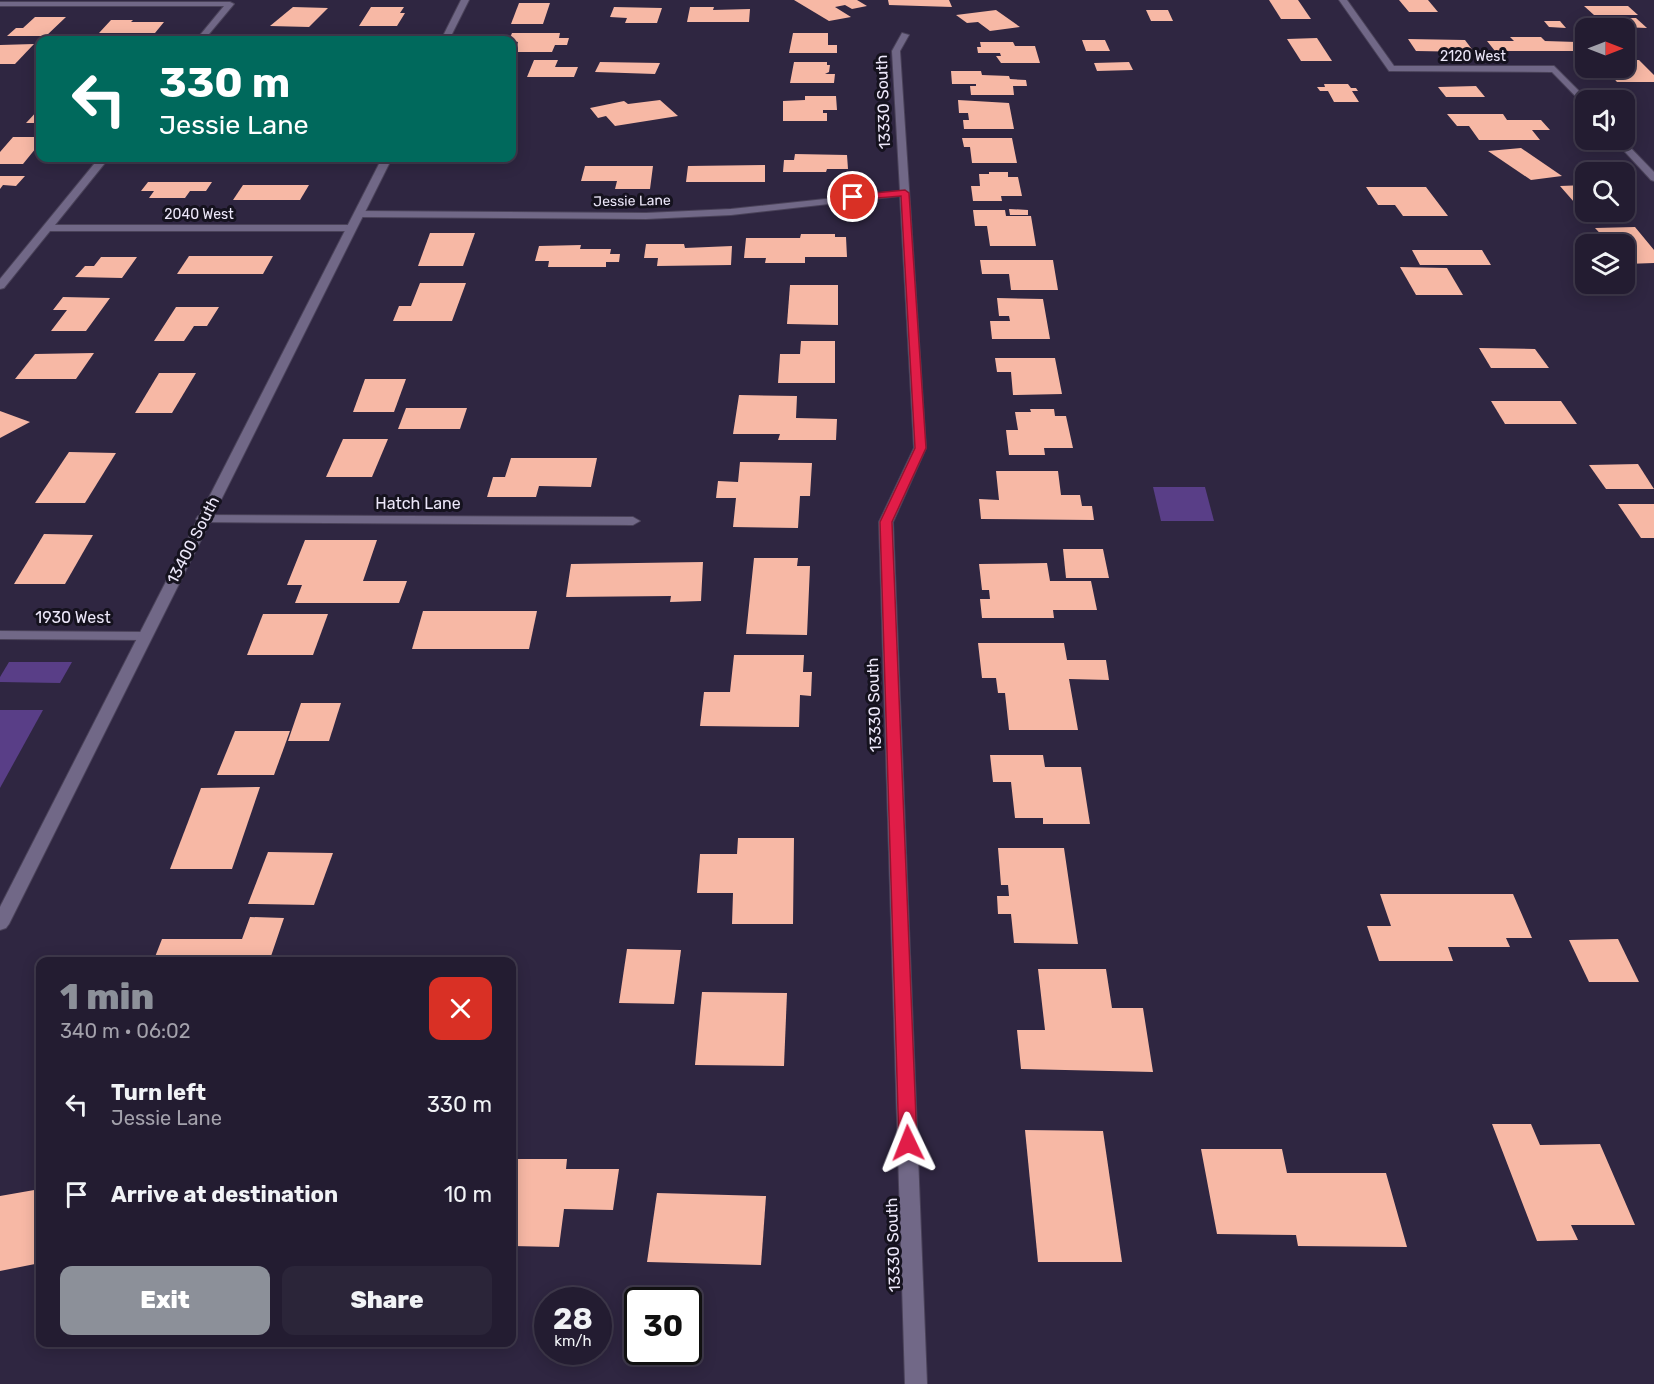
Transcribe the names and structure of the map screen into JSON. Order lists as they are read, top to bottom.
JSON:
{
  "streets": {
    "street": [
      "2120 West",
      "13330 South",
      "Jessie Lane",
      "2040 West",
      "Hatch Lane",
      "13400 South",
      "1930 West"
    ]
  },
  "crossings": [
    ["13330 South", "Jessie Lane"],
    ["Jessie Lane", "13400 South"],
    ["2040 West", "13400 South"],
    ["Hatch Lane", "13400 South"],
    ["13400 South", "1930 West"]
  ],
  "north": "right",
  "page": {
    "turn": ["330 m", "Jessie Lane"],
    "heading": ["1 min", "340 m · 06:02"],
    "list": [
      {
        "name": "Turn left",
        "note": "Jessie Lane",
        "value": "330 m"
      },
      {
        "name": "Arrive at destination",
        "value": "10 m"
      }
    ],
    "buttons": ["Exit", "Share"],
    "speed": "28 km/h",
    "limit": "30"
  }
}
